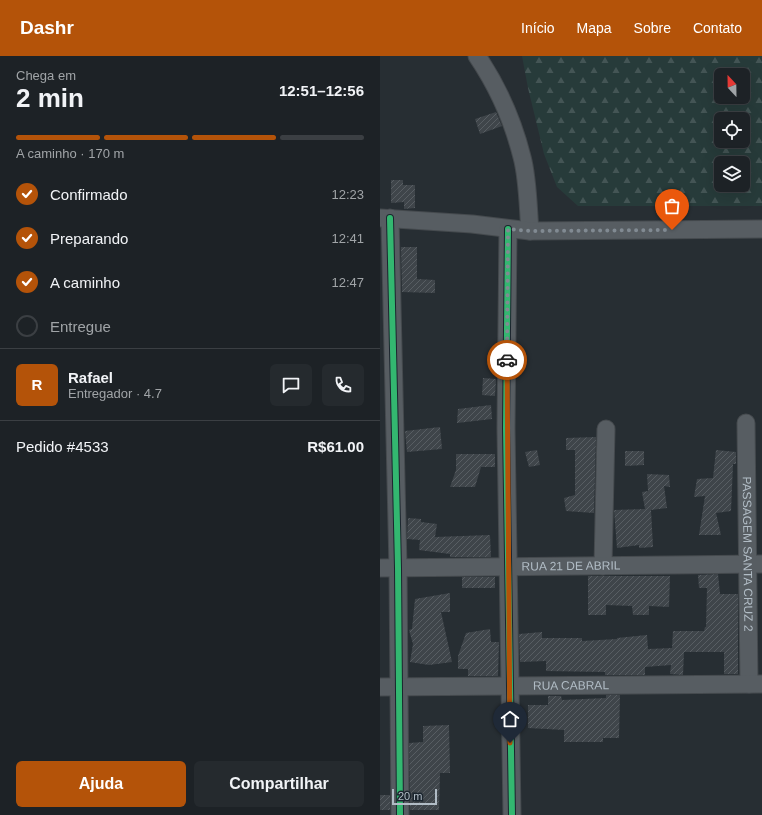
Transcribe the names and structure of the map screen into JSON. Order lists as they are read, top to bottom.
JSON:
{
  "streets": {
    "street": ["PASSAGEM SANTA CRUZ 2", "RUA 21 DE ABRIL", "RUA CABRAL"]
  },
  "crossings": [
    ["PASSAGEM SANTA CRUZ 2", "RUA 21 DE ABRIL"],
    ["PASSAGEM SANTA CRUZ 2", "RUA CABRAL"]
  ],
  "scale_bar": "20 m",
  "north": "top",
  "page": {
    "header": "Dashr",
    "nav": [
      "Início",
      "Mapa",
      "Sobre",
      "Contato"
    ],
    "heading": ["2 min", "Chega em", "12:51–12:56"],
    "panel": [
      "Rafael",
      "Entregador · 4.7",
      "Pedido #4533",
      "R$61.00"
    ],
    "bar": "A caminho · 170 m",
    "list": [
      ["Confirmado", "12:23"],
      ["Preparando", "12:41"],
      ["A caminho", "12:47"],
      "Entregue"
    ],
    "round": "R",
    "buttons": ["Ajuda", "Compartilhar"],
    "scale": "20 m"
  }
}
